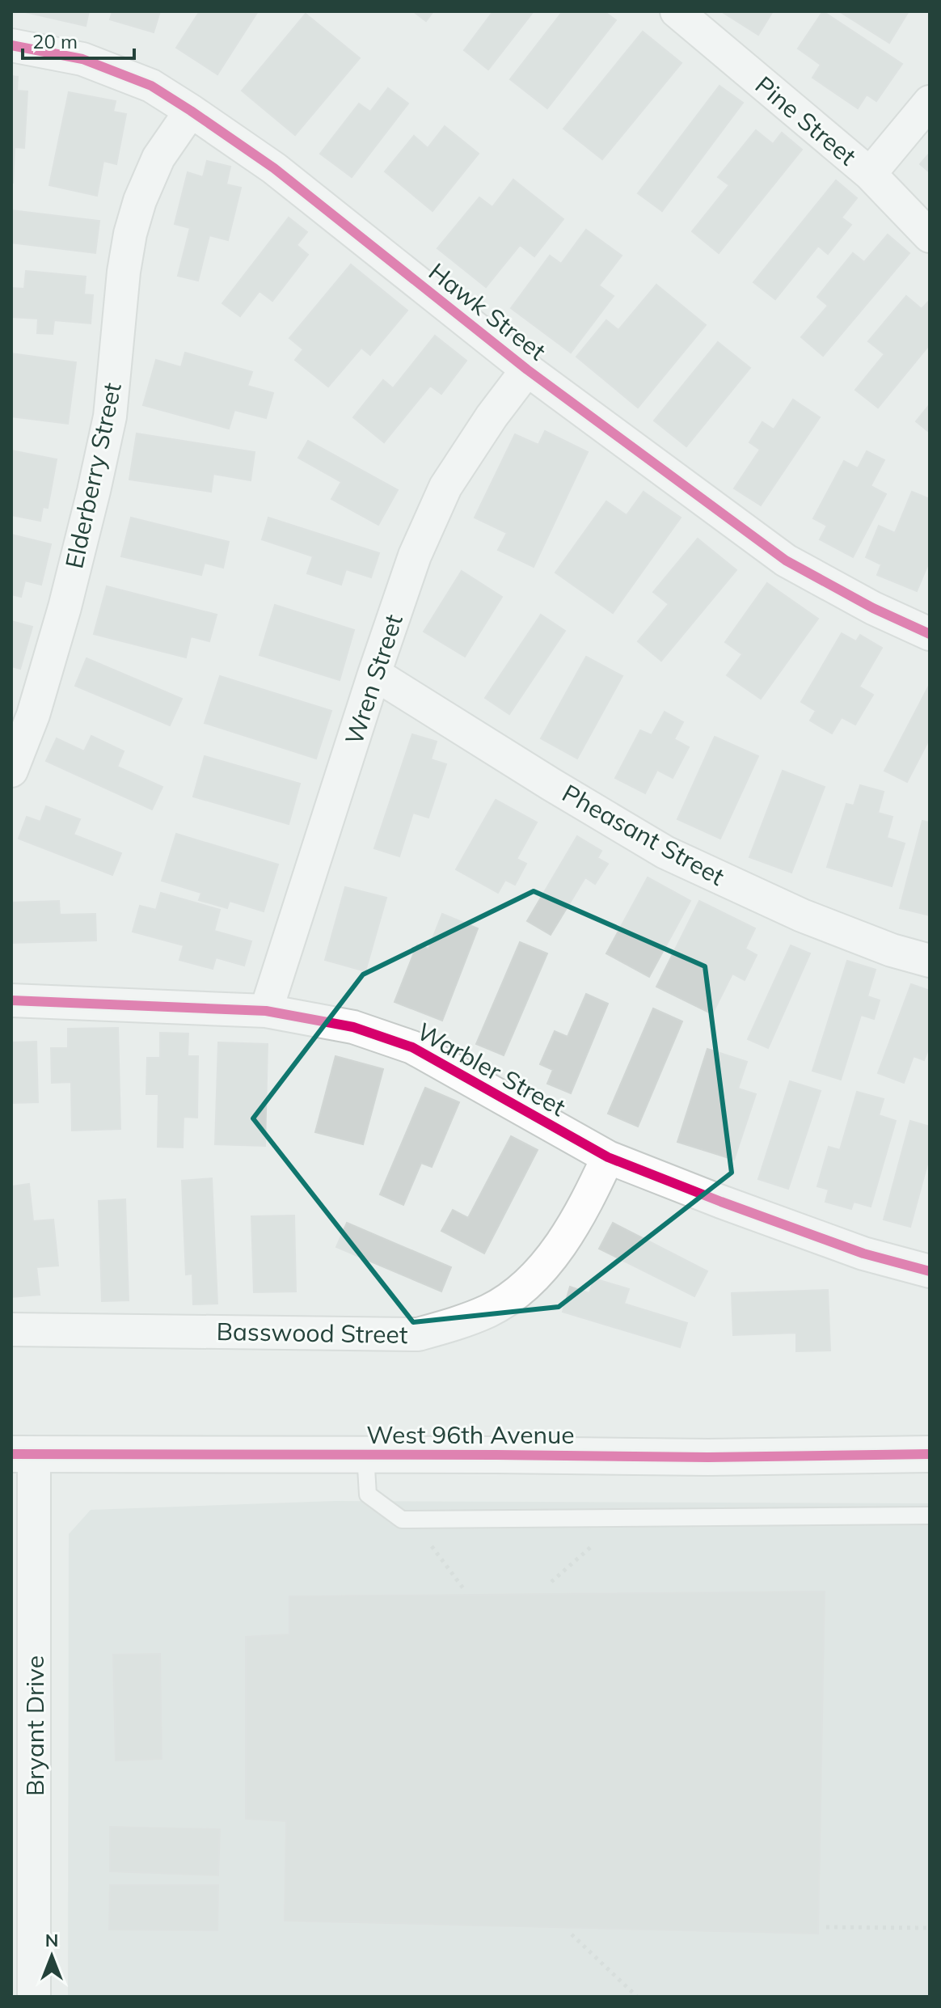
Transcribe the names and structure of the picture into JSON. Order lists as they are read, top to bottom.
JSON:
{
  "streets": {
    "street": [
      "Pine Street",
      "Hawk Street",
      "Elderberry Street",
      "Wren Street",
      "Pheasant Street",
      "Warbler Street",
      "Basswood Street",
      "West 96th Avenue",
      "Bryant Drive"
    ]
  },
  "crossings": [
    ["Hawk Street", "Elderberry Street"],
    ["Hawk Street", "Wren Street"],
    ["Wren Street", "Pheasant Street"],
    ["Wren Street", "Warbler Street"],
    ["Warbler Street", "Basswood Street"],
    ["West 96th Avenue", "Bryant Drive"]
  ],
  "scale_bar": "20 m",
  "north": "top"
}
